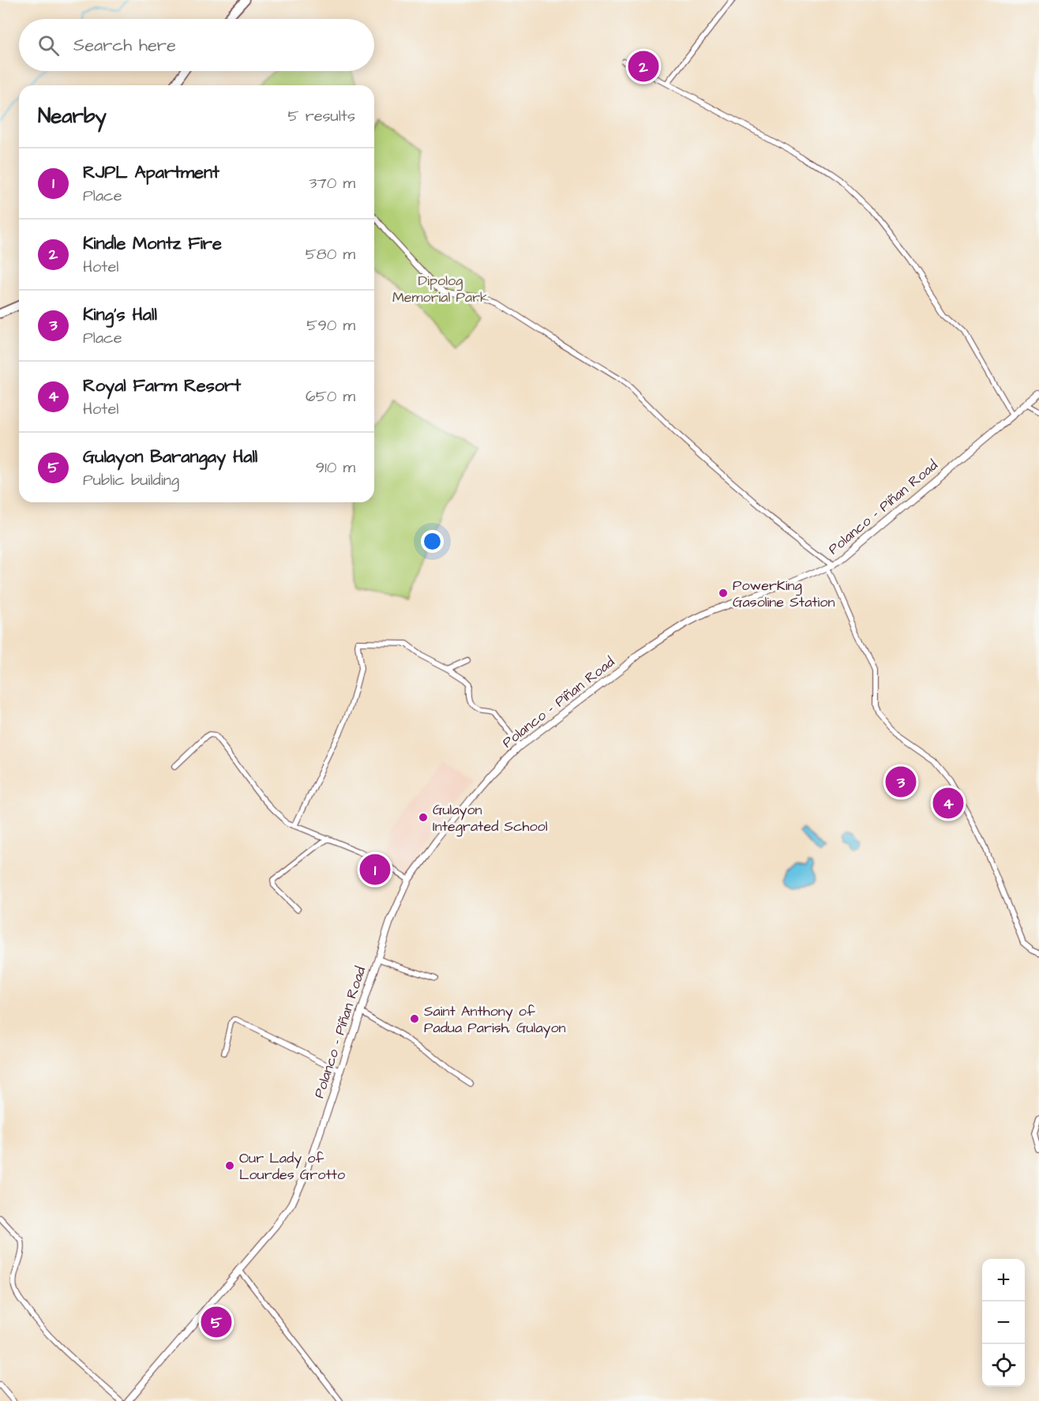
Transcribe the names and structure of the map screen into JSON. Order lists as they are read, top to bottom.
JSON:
{
  "streets": {
    "main road": ["Polanco - Piñan Road"]
  },
  "parks": ["Dipolog Memorial Park"],
  "places": [
    "PowerKing Gasoline Station",
    "Gulayon Integrated School",
    "Saint Anthony of Padua Parish, Gulayon",
    "Our Lady of Lourdes Grotto"
  ],
  "page": {
    "search": "Search here",
    "pins": [
      "2",
      "3",
      "4",
      "1",
      "5"
    ],
    "heading": ["Nearby", "5 results"],
    "list": [
      {
        "mark": "1",
        "name": "RJPL Apartment",
        "note": "Place",
        "value": "370 m"
      },
      {
        "mark": "2",
        "name": "Kindle Montz Fire",
        "note": "Hotel",
        "value": "580 m"
      },
      {
        "mark": "3",
        "name": "King's Hall",
        "note": "Place",
        "value": "590 m"
      },
      {
        "mark": "4",
        "name": "Royal Farm Resort",
        "note": "Hotel",
        "value": "650 m"
      },
      {
        "mark": "5",
        "name": "Gulayon Barangay Hall",
        "note": "Public building",
        "value": "910 m"
      }
    ],
    "map_buttons": ["+", "−"]
  }
}
